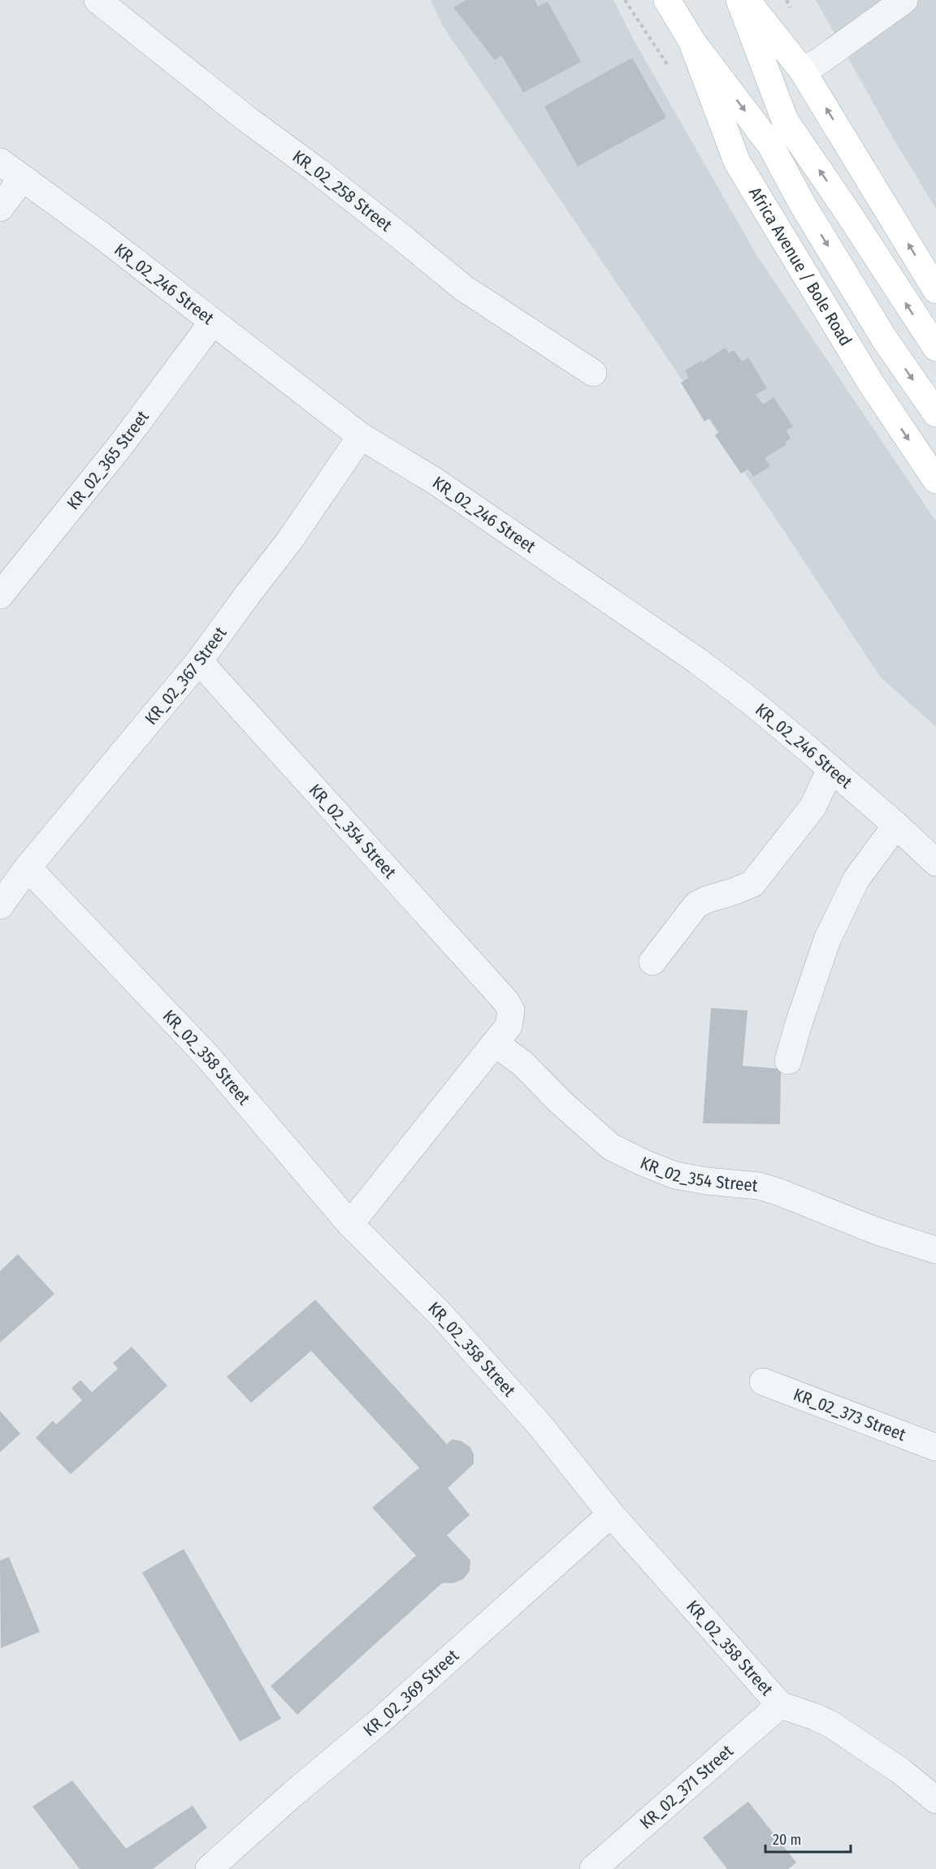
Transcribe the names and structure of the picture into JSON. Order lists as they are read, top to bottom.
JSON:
{
  "streets": {
    "main road": ["Africa Avenue / Bole Road"],
    "street": [
      "KR_02_258 Street",
      "KR_02_246 Street",
      "KR_02_365 Street",
      "KR_02_367 Street",
      "KR_02_354 Street",
      "KR_02_358 Street",
      "KR_02_373 Street",
      "KR_02_369 Street",
      "KR_02_371 Street"
    ]
  },
  "crossings": [
    ["KR_02_246 Street", "KR_02_365 Street"],
    ["KR_02_246 Street", "KR_02_367 Street"],
    ["KR_02_367 Street", "KR_02_354 Street"],
    ["KR_02_367 Street", "KR_02_358 Street"],
    ["KR_02_358 Street", "KR_02_369 Street"],
    ["KR_02_358 Street", "KR_02_371 Street"]
  ],
  "scale_bar": "20 m"
}
